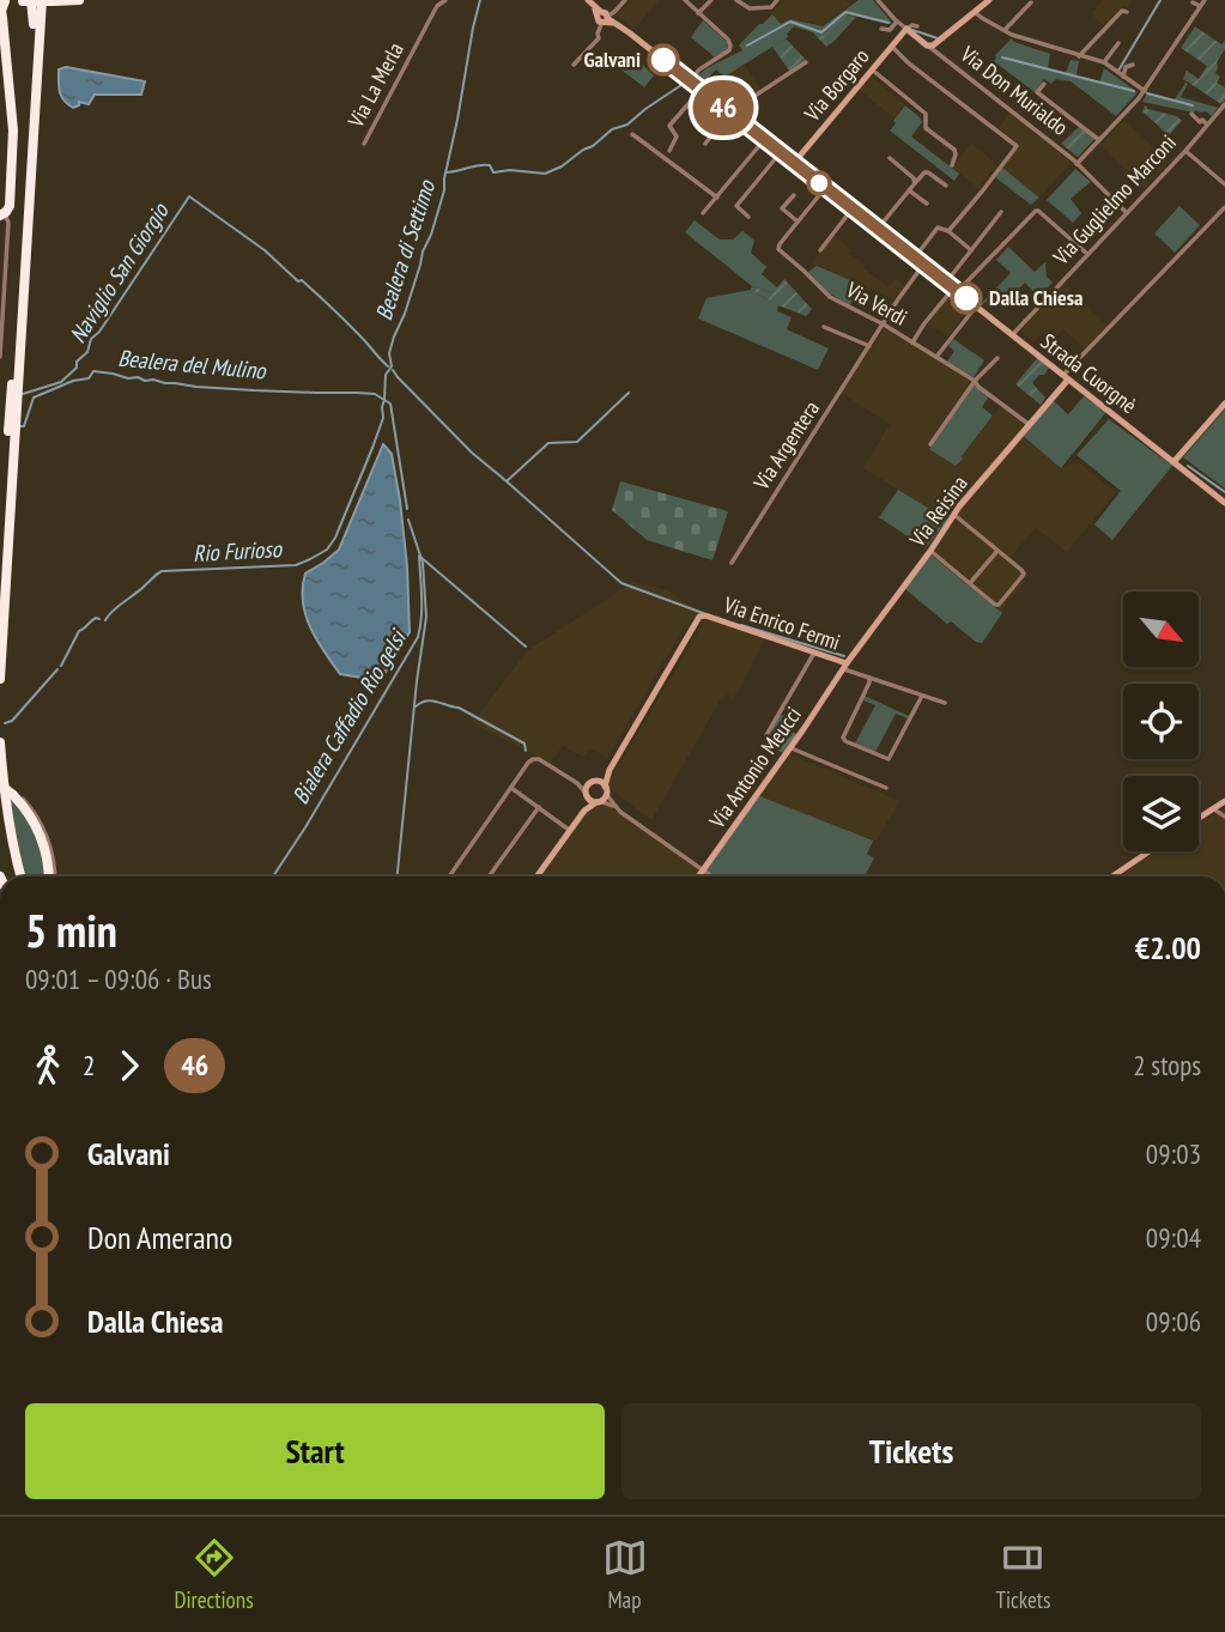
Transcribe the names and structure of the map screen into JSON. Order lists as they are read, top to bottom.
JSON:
{
  "streets": {
    "street": [
      "Via La Merla",
      "Via Borgaro",
      "Via Don Murialdo",
      "Via Guglielmo Marconi",
      "Via Verdi",
      "Strada Cuorgnè",
      "Via Argentera",
      "Via Reisina",
      "Via Enrico Fermi",
      "Via Antonio Meucci"
    ]
  },
  "crossings": [
    ["Via Borgaro", "Strada Cuorgnè"],
    ["Via Don Murialdo", "Via Guglielmo Marconi"],
    ["Via Guglielmo Marconi", "Strada Cuorgnè"],
    ["Via Verdi", "Strada Cuorgnè"],
    ["Via Verdi", "Via Argentera"],
    ["Via Verdi", "Via Reisina"],
    ["Strada Cuorgnè", "Via Argentera"],
    ["Strada Cuorgnè", "Via Reisina"],
    ["Via Reisina", "Via Enrico Fermi"],
    ["Via Reisina", "Via Antonio Meucci"],
    ["Via Enrico Fermi", "Via Antonio Meucci"]
  ],
  "water": [
    "Bealera di Settimo",
    "Naviglio San Giorgio",
    "Bealera del Mulino",
    "Rio Furioso",
    "Bialera Caffadio Rio gelsi"
  ],
  "places": ["Galvani", "Dalla Chiesa"],
  "lines": ["bus line 46"],
  "north": "bottom right",
  "page": {
    "on_map": "46",
    "heading": ["5 min", "09:01 – 09:06 · Bus", "€2.00"],
    "legs": ["2", "46", "2 stops"],
    "list": [
      {
        "name": "Galvani",
        "value": "09:03"
      },
      {
        "name": "Don Amerano",
        "value": "09:04"
      },
      {
        "name": "Dalla Chiesa",
        "value": "09:06"
      }
    ],
    "buttons": ["Start", "Tickets"],
    "tabs": ["Directions", "Map", "Tickets"]
  }
}
